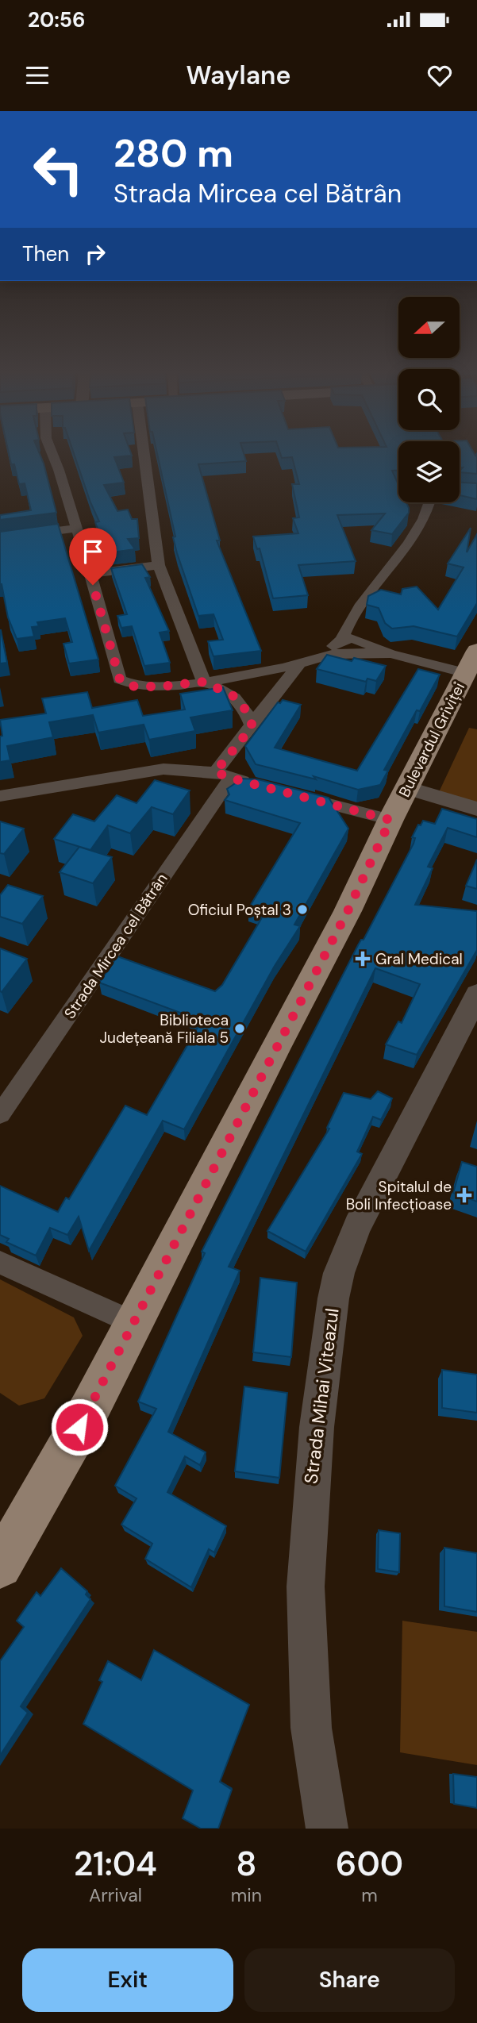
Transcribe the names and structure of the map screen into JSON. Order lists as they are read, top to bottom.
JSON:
{
  "streets": {
    "main road": ["Bulevardul Griviței"],
    "street": ["Strada Mircea cel Bătrân", "Strada Mihai Viteazul"]
  },
  "places": {
    "other": ["Oficiul Poștal 3", "Biblioteca Județeană Filiala 5"],
    "health": ["Gral Medical", "Spitalul de Boli Infecțioase"]
  },
  "north": "left",
  "page": {
    "status": "20:56",
    "header": "Waylane",
    "turn": ["280 m", "Strada Mircea cel Bătrân"],
    "then": "Then",
    "eta": [
      "21:04",
      "Arrival",
      "8",
      "min",
      "600",
      "m"
    ],
    "buttons": ["Exit", "Share"]
  }
}
